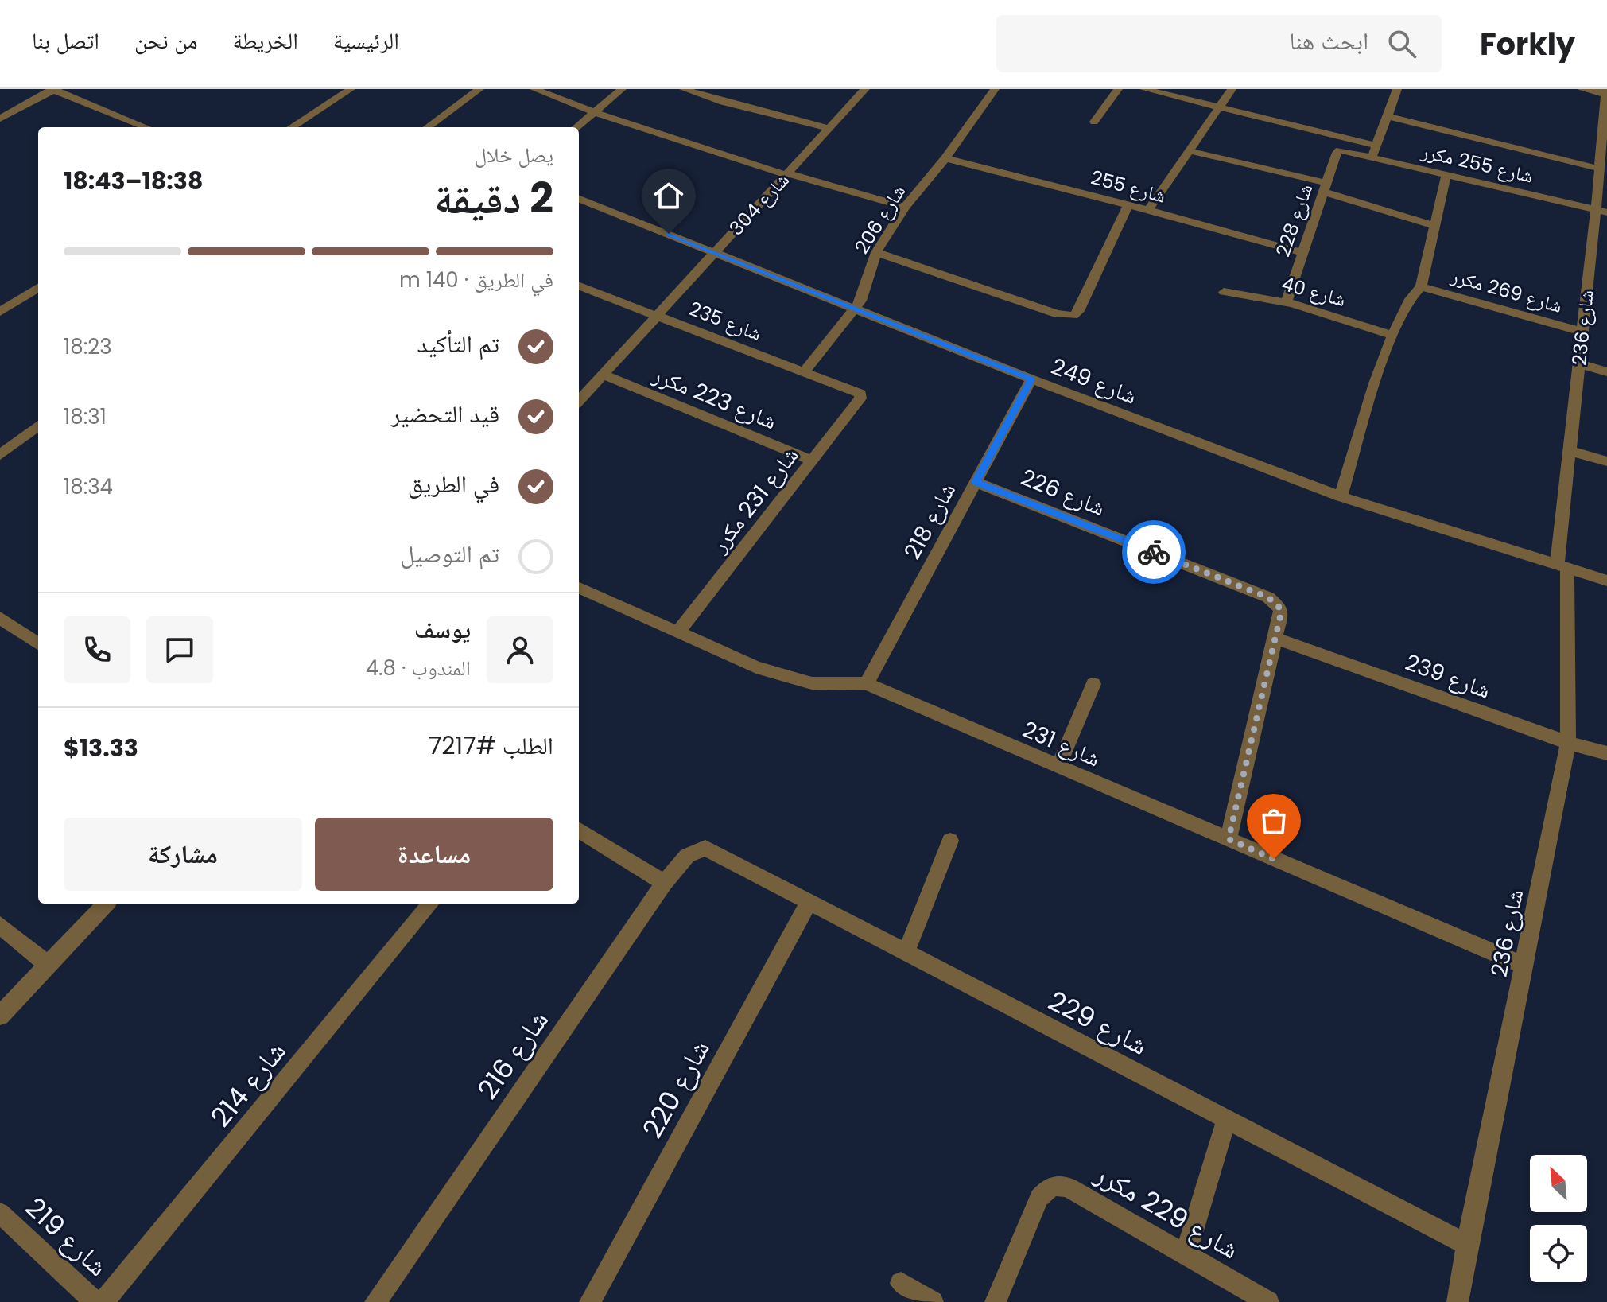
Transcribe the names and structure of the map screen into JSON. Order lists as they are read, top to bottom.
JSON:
{
  "streets": {
    "street": [
      "شارع 255 مكرر",
      "شارع 255",
      "شارع 304",
      "شارع 206",
      "شارع 228",
      "شارع 269 مكرر",
      "شارع 40",
      "شارع 235",
      "شارع 236",
      "شارع 249",
      "شارع 223 مكرر",
      "شارع 226",
      "شارع 231 مكرر",
      "شارع 218",
      "شارع 239",
      "شارع 231",
      "شارع 229",
      "شارع 216",
      "شارع 214",
      "شارع 220",
      "شارع 229 مكرر",
      "شارع 219"
    ]
  },
  "crossings": [
    ["شارع 255 مكرر", "شارع 228"],
    ["شارع 255 مكرر", "شارع 236"],
    ["شارع 255", "شارع 206"],
    ["شارع 255", "شارع 228"],
    ["شارع 304", "شارع 235"],
    ["شارع 304", "شارع 249"],
    ["شارع 304", "شارع 223 مكرر"],
    ["شارع 206", "شارع 235"],
    ["شارع 206", "شارع 249"],
    ["شارع 228", "شارع 40"],
    ["شارع 269 مكرر", "شارع 236"],
    ["شارع 235", "شارع 231 مكرر"],
    ["شارع 236", "شارع 249"],
    ["شارع 236", "شارع 239"],
    ["شارع 236", "شارع 231"],
    ["شارع 236", "شارع 229"],
    ["شارع 249", "شارع 218"],
    ["شارع 223 مكرر", "شارع 231 مكرر"],
    ["شارع 226", "شارع 218"],
    ["شارع 226", "شارع 239"],
    ["شارع 231 مكرر", "شارع 231"],
    ["شارع 218", "شارع 231"],
    ["شارع 229", "شارع 216"],
    ["شارع 229", "شارع 220"]
  ],
  "north": "top left",
  "page": {
    "header": "Forkly",
    "search": "ابحث هنا",
    "nav": [
      "الرئيسية",
      "الخريطة",
      "من نحن",
      "اتصل بنا"
    ],
    "heading": ["2 دقيقة", "يصل خلال", "18:38–18:43"],
    "panel": [
      "يوسف",
      "المندوب · 4.8",
      "الطلب #7217",
      "$13.33"
    ],
    "bar": "في الطريق · 140 m",
    "list": [
      ["تم التأكيد", "18:23"],
      ["قيد التحضير", "18:31"],
      ["في الطريق", "18:34"],
      "تم التوصيل"
    ],
    "buttons": ["مساعدة", "مشاركة"]
  }
}
